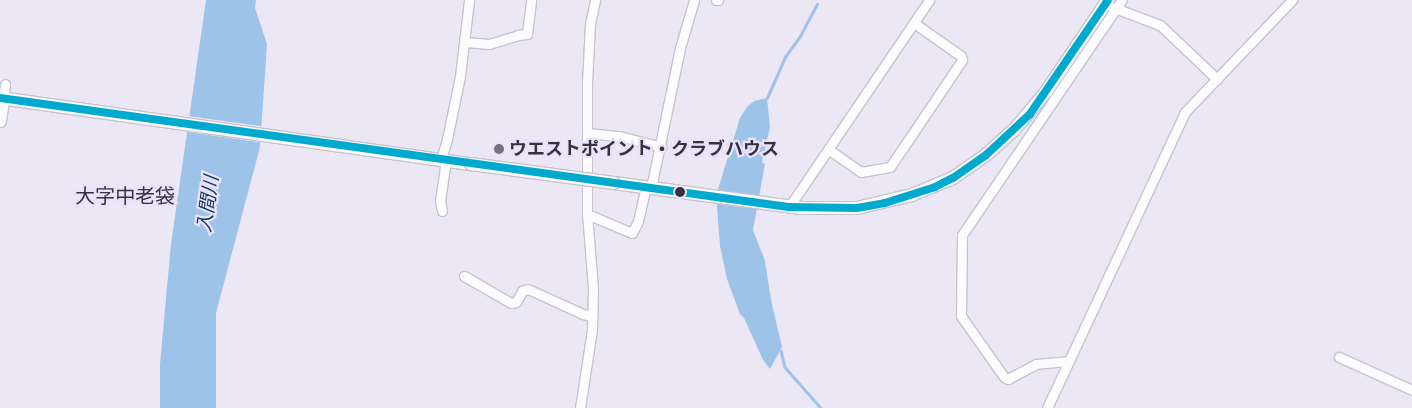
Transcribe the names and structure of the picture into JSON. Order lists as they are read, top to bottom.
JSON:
{
  "districts": ["大字中老袋"],
  "water": ["入間川"],
  "places": ["ウエストポイント・クラブハウス"]
}
